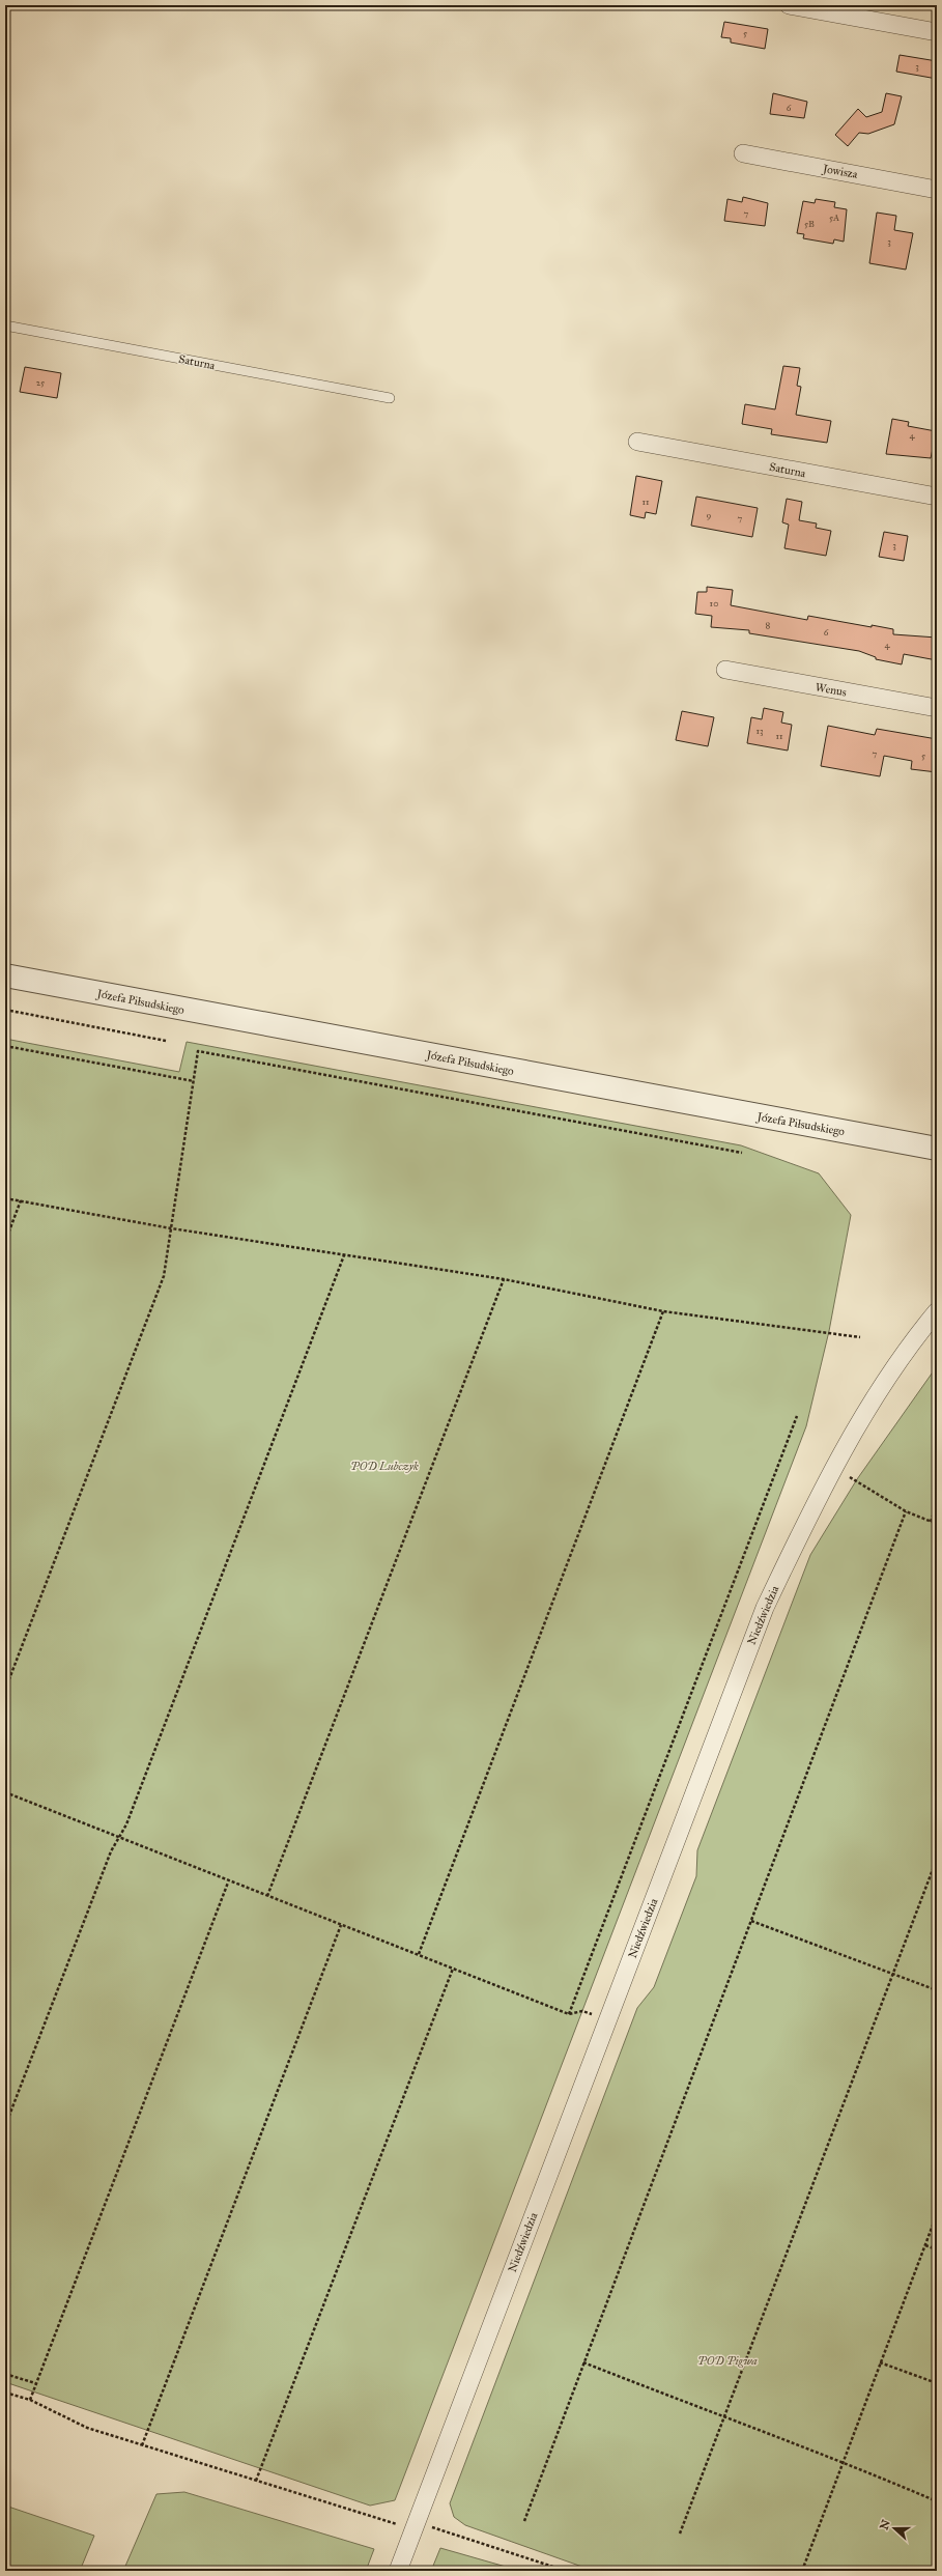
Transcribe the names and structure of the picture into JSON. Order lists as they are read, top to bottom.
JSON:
{
  "streets": {
    "street": [
      "Jowisza",
      "Saturna",
      "Wenus",
      "Józefa Piłsudskiego",
      "Niedźwiedzia"
    ]
  },
  "parks": ["POD Lubczyk", "POD Pigwa"],
  "house_numbers": [
    "5",
    "3",
    "6",
    "7",
    "5A",
    "5B",
    "3",
    "25",
    "4",
    "11",
    "9",
    "7",
    "3",
    "10",
    "8",
    "6",
    "4",
    "13",
    "11",
    "7",
    "5"
  ],
  "north": "left"
}
